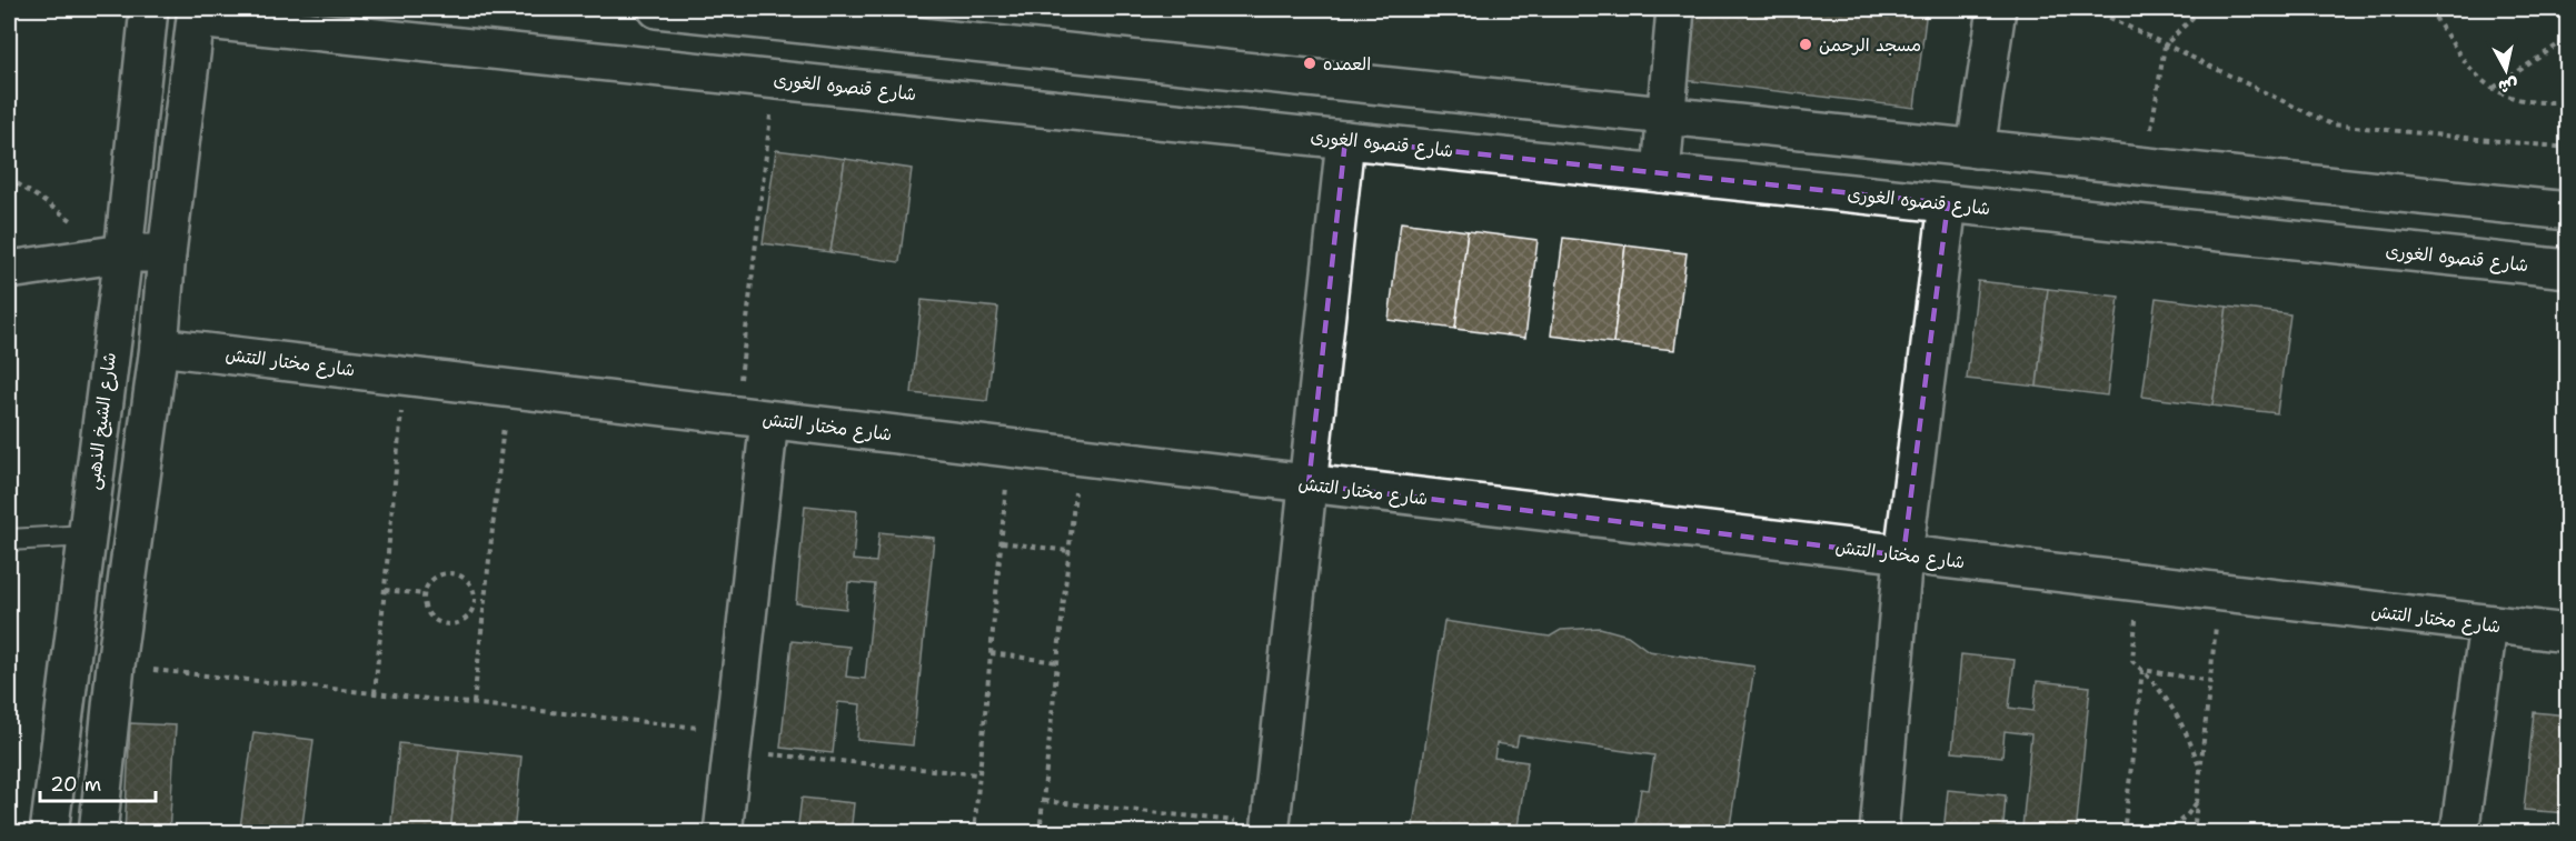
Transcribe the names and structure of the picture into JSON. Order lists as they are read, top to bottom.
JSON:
{
  "streets": {
    "street": ["شارع قنصوه الغورى", "شارع مختار التتش", "شارع الشيخ الذهبى"]
  },
  "places": ["مسجد الرحمن", "العمده"],
  "scale_bar": "20 m",
  "north": "bottom"
}
